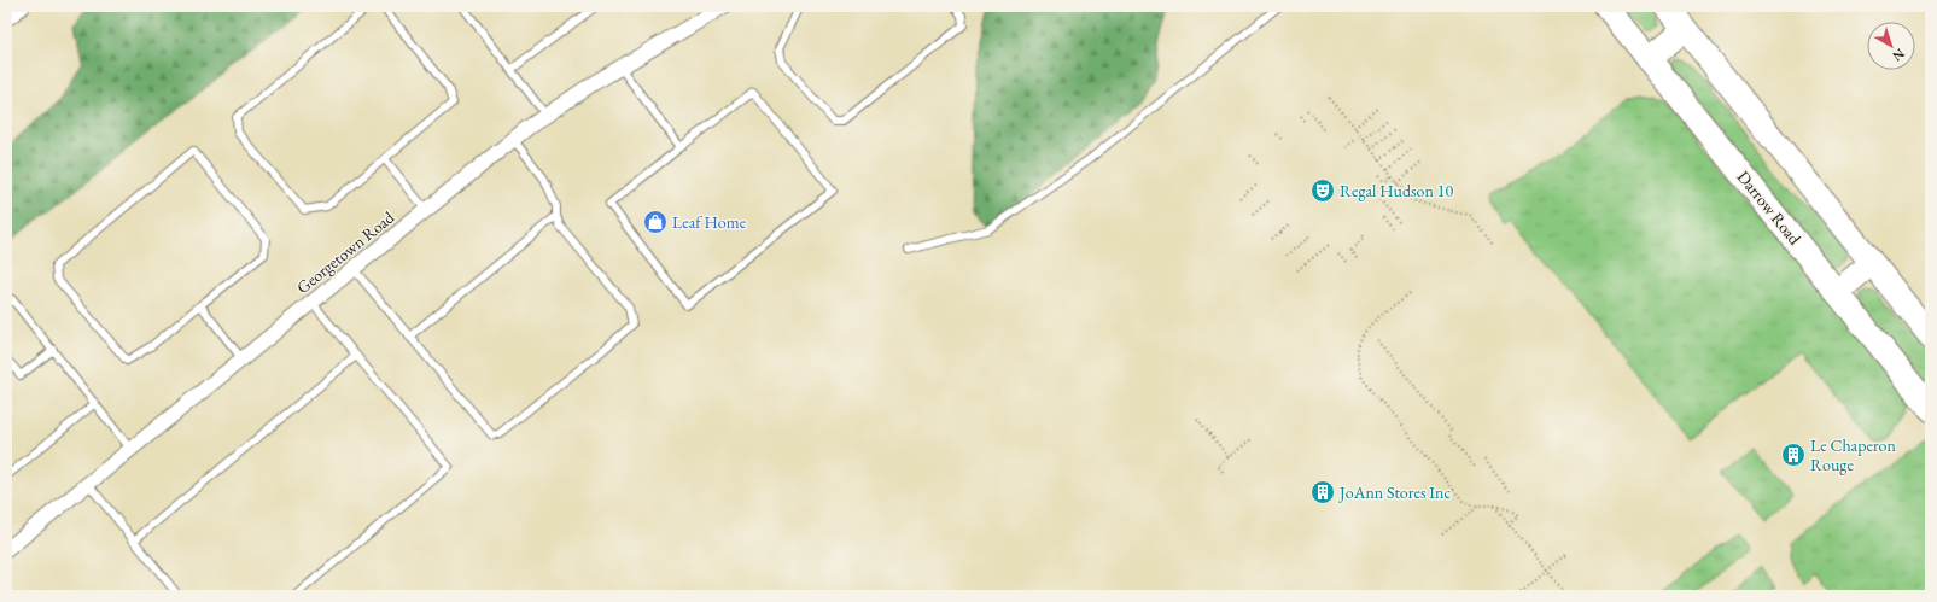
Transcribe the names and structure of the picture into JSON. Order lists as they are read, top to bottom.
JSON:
{
  "streets": {
    "main road": ["Darrow Road"],
    "street": ["Georgetown Road"]
  },
  "places": {
    "theatre": ["Regal Hudson 10"],
    "shop": ["Leaf Home"],
    "building": ["Le Chaperon Rouge", "JoAnn Stores Inc"]
  },
  "north": "bottom right"
}
